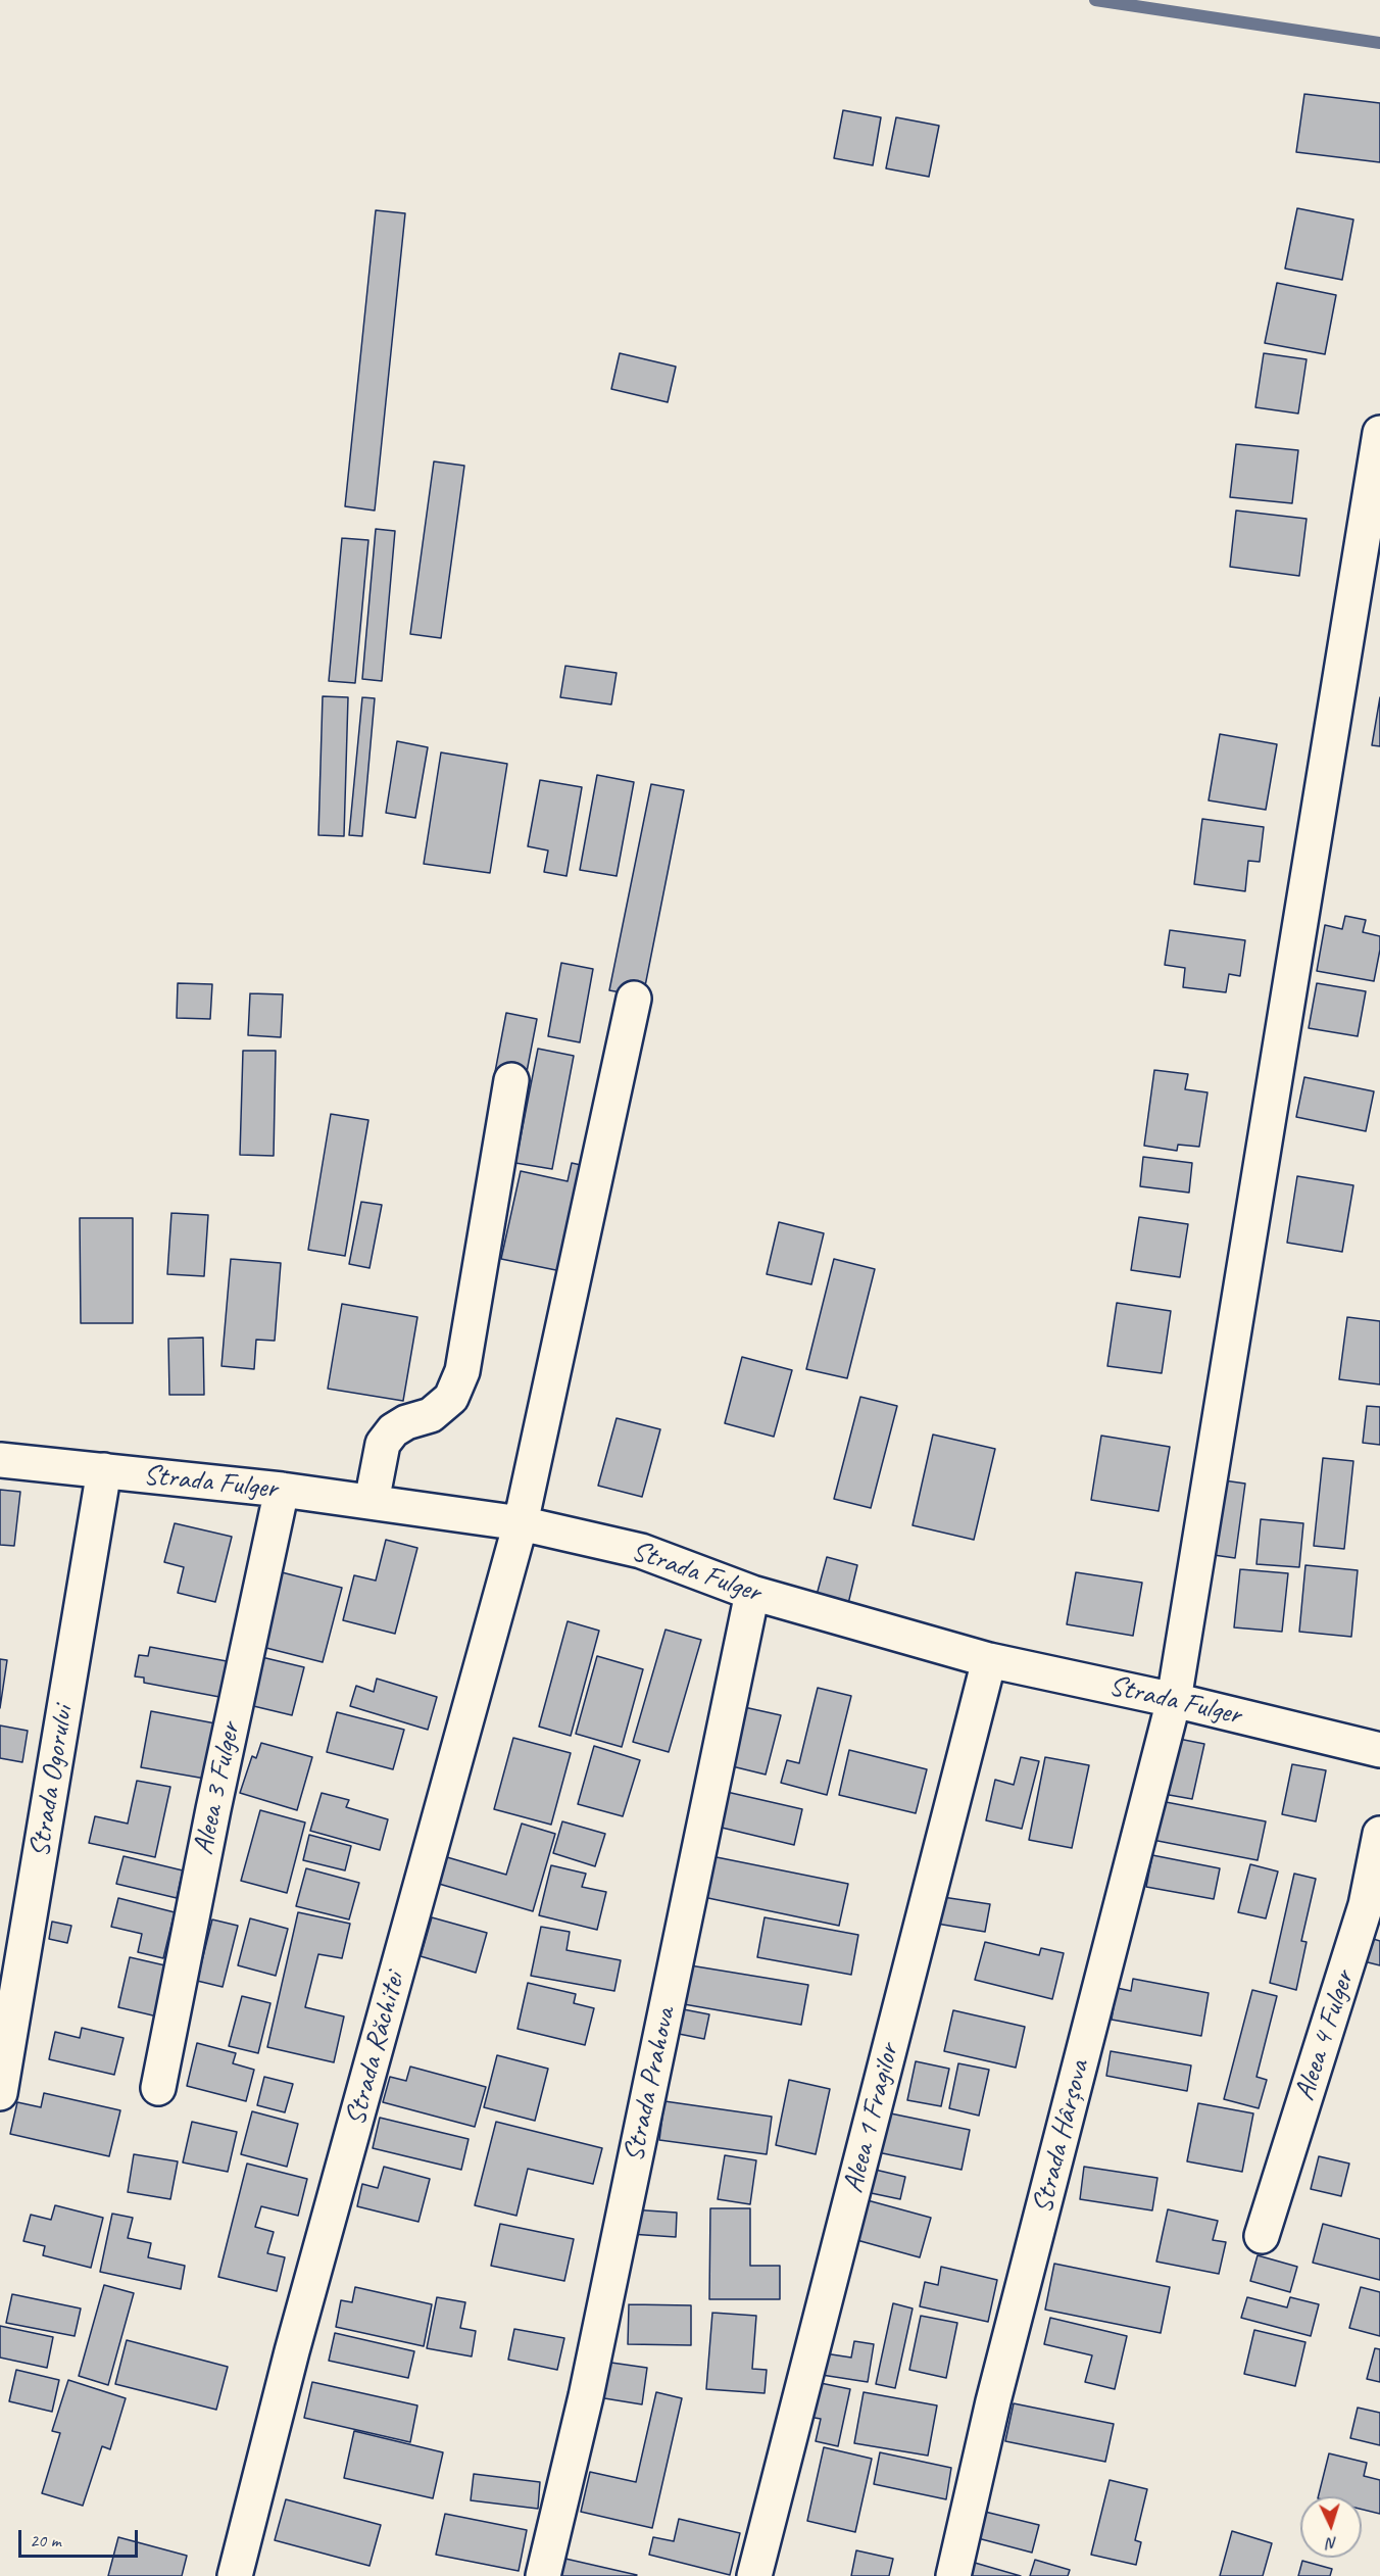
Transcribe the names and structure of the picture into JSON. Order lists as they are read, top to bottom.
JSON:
{
  "streets": {
    "street": [
      "Strada Fulger",
      "Strada Ogorului",
      "Aleea 3 Fulger",
      "Aleea 4 Fulger",
      "Strada Răchitei",
      "Strada Prahova",
      "Aleea 1 Fragilor",
      "Strada Hârșova"
    ]
  },
  "crossings": [
    ["Strada Fulger", "Strada Ogorului"],
    ["Strada Fulger", "Aleea 3 Fulger"],
    ["Strada Fulger", "Strada Răchitei"],
    ["Strada Fulger", "Strada Prahova"],
    ["Strada Fulger", "Aleea 1 Fragilor"],
    ["Strada Fulger", "Strada Hârșova"]
  ],
  "scale_bar": "20 m",
  "north": "bottom"
}
